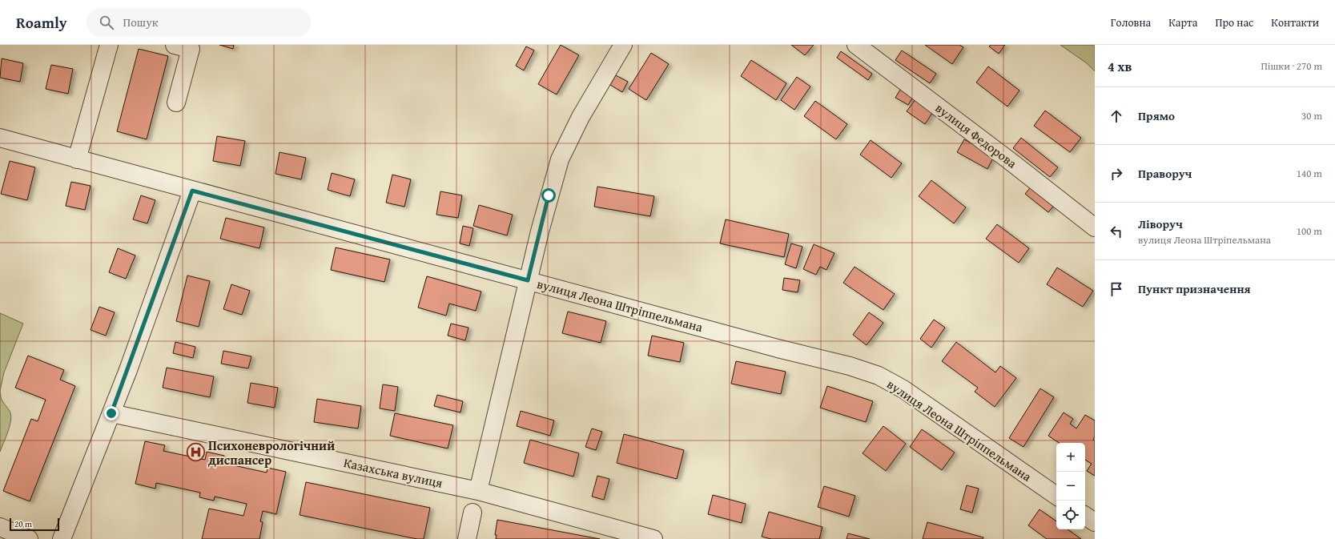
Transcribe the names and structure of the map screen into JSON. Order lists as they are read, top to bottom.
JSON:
{
  "streets": {
    "street": ["вулиця Федорова", "вулиця Леона Штріппельмана", "Казахська вулиця"]
  },
  "places": {
    "hospital": ["Психоневрологічний диспансер"]
  },
  "scale_bar": "20 m",
  "page": {
    "header": "Roamly",
    "search": "Пошук",
    "nav": [
      "Головна",
      "Карта",
      "Про нас",
      "Контакти"
    ],
    "heading": ["4 хв", "Пішки · 270 m"],
    "list": [
      ["Прямо", "30 m"],
      ["Праворуч", "140 m"],
      ["Ліворуч", "вулиця Леона Штріпельмана", "100 m"],
      "Пункт призначення"
    ],
    "map_buttons": ["+", "−"],
    "scale": "20 m"
  }
}
